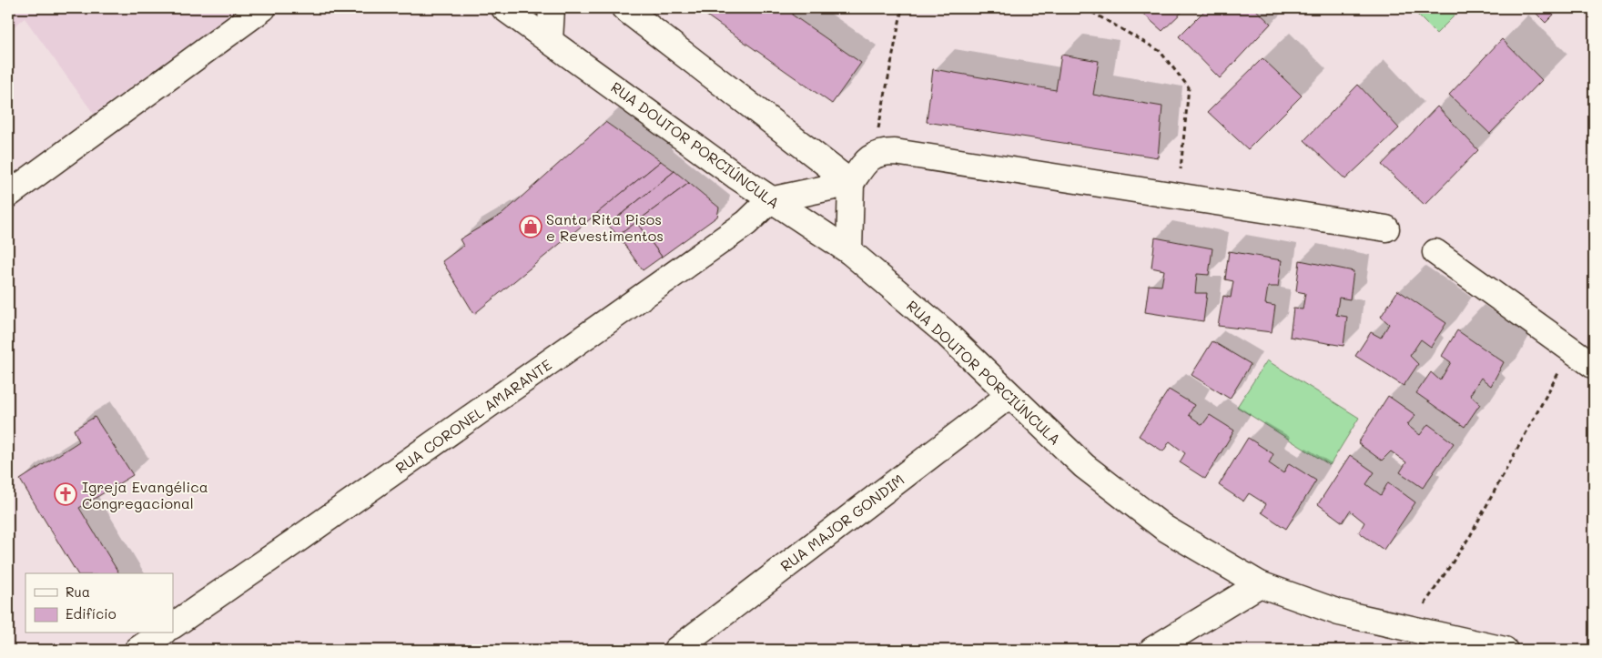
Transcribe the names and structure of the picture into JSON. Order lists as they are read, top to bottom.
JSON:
{
  "streets": {
    "street": ["RUA DOUTOR PORCIÚNCULA", "RUA CORONEL AMARANTE", "RUA MAJOR GONDIM"]
  },
  "crossings": [
    ["RUA DOUTOR PORCIÚNCULA", "RUA CORONEL AMARANTE"],
    ["RUA DOUTOR PORCIÚNCULA", "RUA MAJOR GONDIM"]
  ],
  "places": {
    "shop": ["Santa Rita Pisos e Revestimentos"],
    "church": ["Igreja Evangélica Congregacional"]
  },
  "legend": ["Rua", "Edifício"]
}
